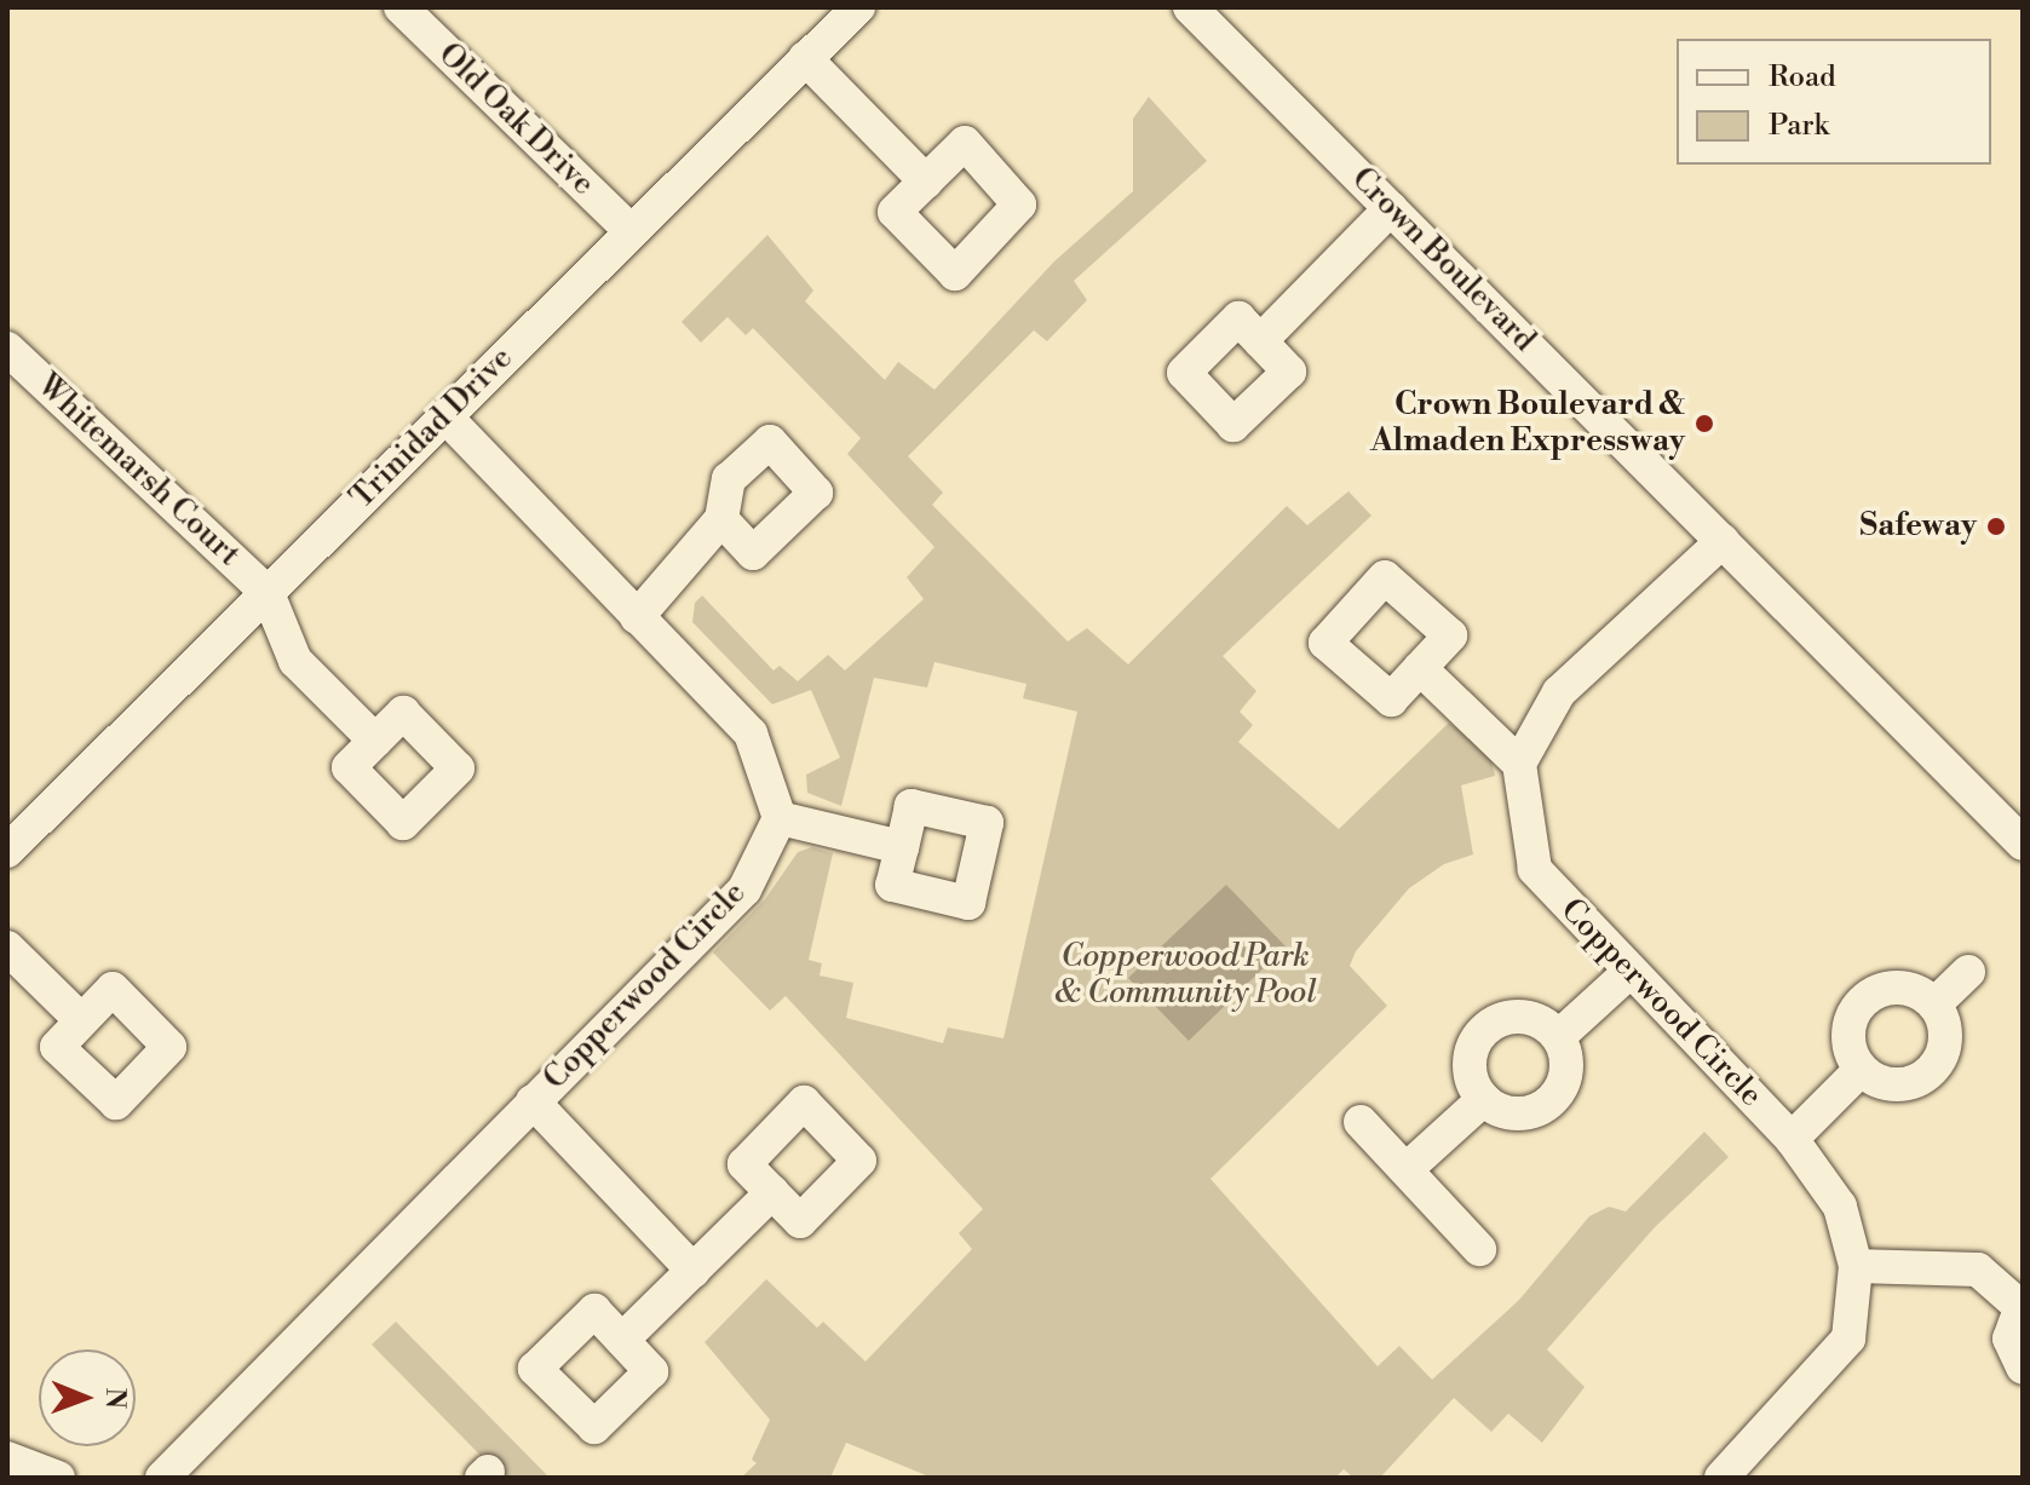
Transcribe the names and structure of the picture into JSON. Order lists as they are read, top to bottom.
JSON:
{
  "streets": {
    "street": [
      "Old Oak Drive",
      "Crown Boulevard",
      "Trinidad Drive",
      "Whitemarsh Court",
      "Copperwood Circle"
    ]
  },
  "crossings": [
    ["Old Oak Drive", "Trinidad Drive"],
    ["Trinidad Drive", "Whitemarsh Court"]
  ],
  "parks": ["Copperwood Park & Community Pool"],
  "places": ["Crown Boulevard & Almaden Expressway", "Safeway"],
  "legend": ["Road", "Park"],
  "north": "right"
}
